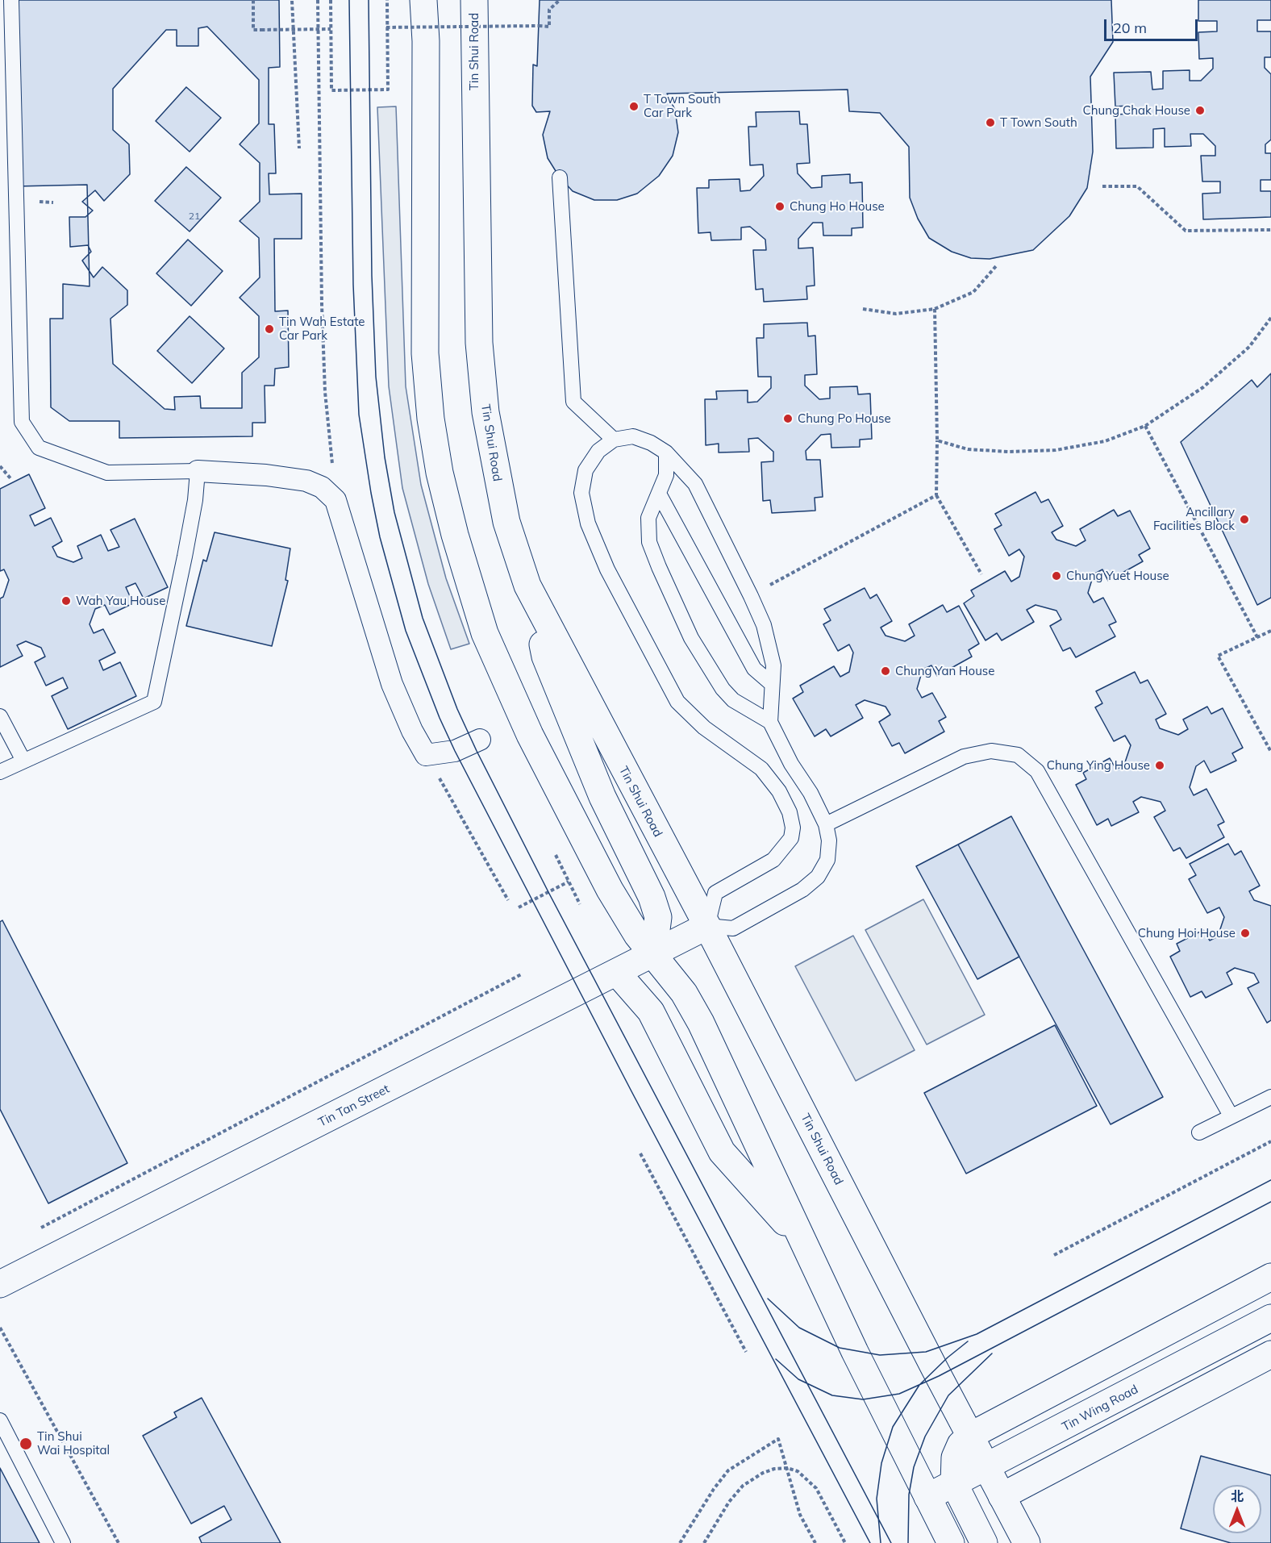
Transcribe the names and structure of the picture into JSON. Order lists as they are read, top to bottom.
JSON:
{
  "streets": {
    "main road": ["Tin Shui Road", "Tin Tan Street", "Tin Wing Road"]
  },
  "crossings": [
    ["Tin Shui Road", "Tin Tan Street"],
    ["Tin Shui Road", "Tin Wing Road"]
  ],
  "places": [
    "T Town South Car Park",
    "Chung Chak House",
    "T Town South",
    "Chung Ho House",
    "Tin Wah Estate Car Park",
    "Chung Po House",
    "Ancillary Facilities Block",
    "Chung Yuet House",
    "Wah Yau House",
    "Chung Yan House",
    "Chung Ying House",
    "Chung Hoi House",
    "Tin Shui Wai Hospital"
  ],
  "house_numbers": ["21"],
  "scale_bar": "20 m",
  "north": "top"
}
